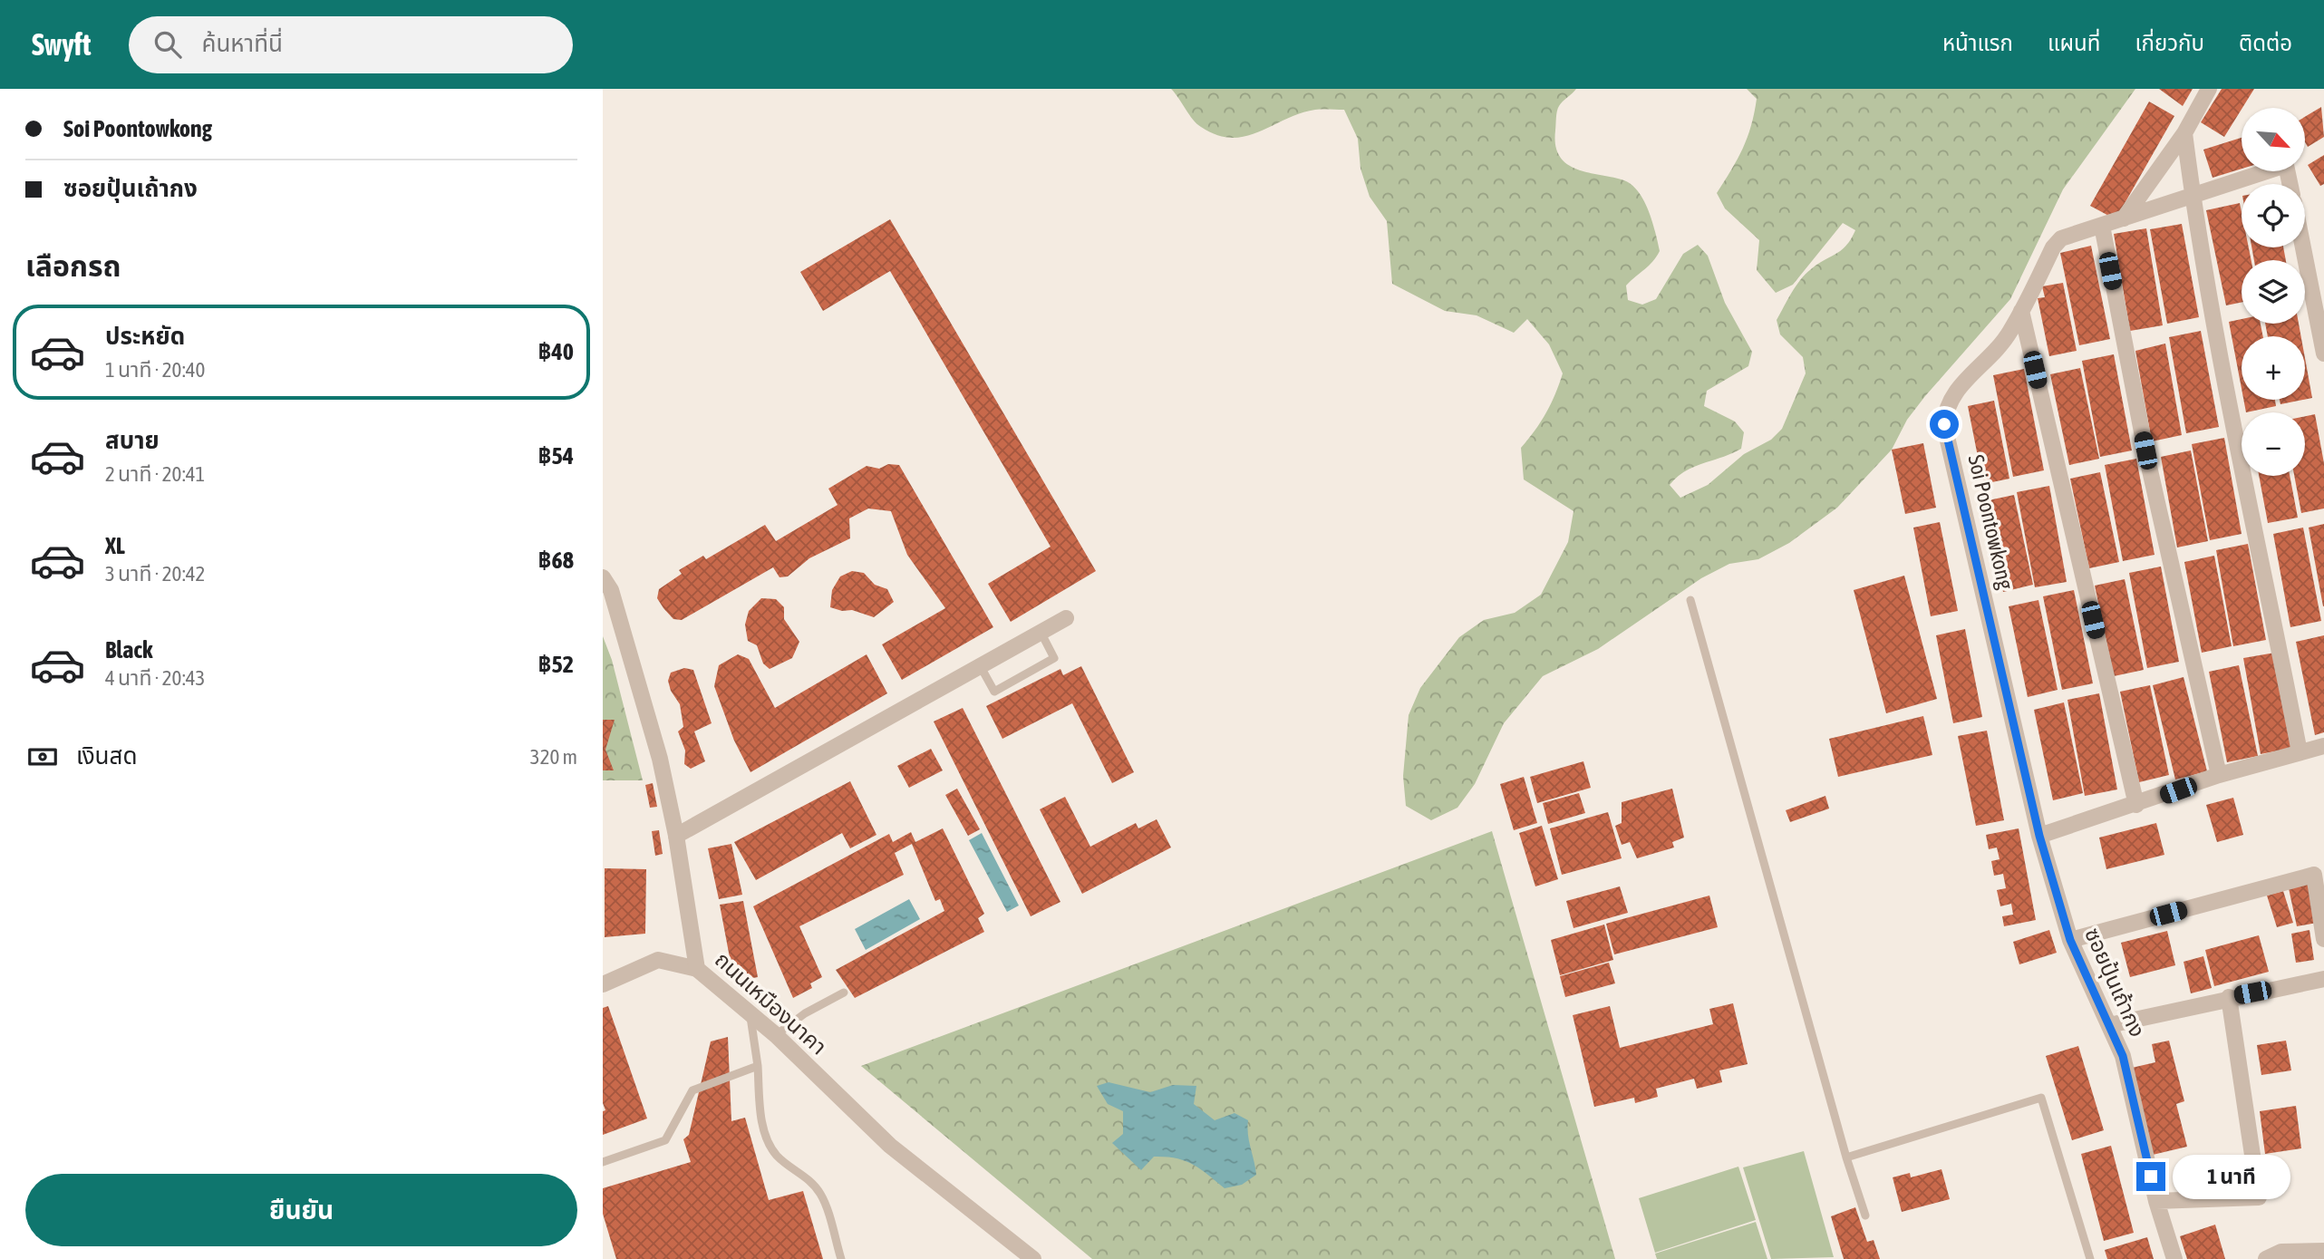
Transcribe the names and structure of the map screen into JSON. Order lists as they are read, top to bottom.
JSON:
{
  "streets": {
    "street": ["Soi Poontowkong", "ซอยปุ้นเถ้ากง", "ถนนเหมืองนาคา"]
  },
  "crossings": [
    ["Soi Poontowkong", "ซอยปุ้นเถ้ากง"]
  ],
  "north": "bottom right",
  "page": {
    "header": "Swyft",
    "search": "ค้นหาที่นี่",
    "nav": [
      "หน้าแรก",
      "แผนที่",
      "เกี่ยวกับ",
      "ติดต่อ"
    ],
    "banner": ["Soi Poontowkong", "ซอยปุ้นเถ้ากง"],
    "map_buttons": ["+", "−"],
    "heading": "เลือกรถ",
    "list": [
      {
        "name": "ประหยัด",
        "note": "1 นาที · 20:40",
        "value": "฿40"
      },
      {
        "name": "สบาย",
        "note": "2 นาที · 20:41",
        "value": "฿54"
      },
      {
        "name": "XL",
        "note": "3 นาที · 20:42",
        "value": "฿68"
      },
      {
        "name": "Black",
        "note": "4 นาที · 20:43",
        "value": "฿52"
      }
    ],
    "pay": ["เงินสด", "320 m"],
    "bubble": "1 นาที",
    "buttons": "ยืนยัน"
  }
}
